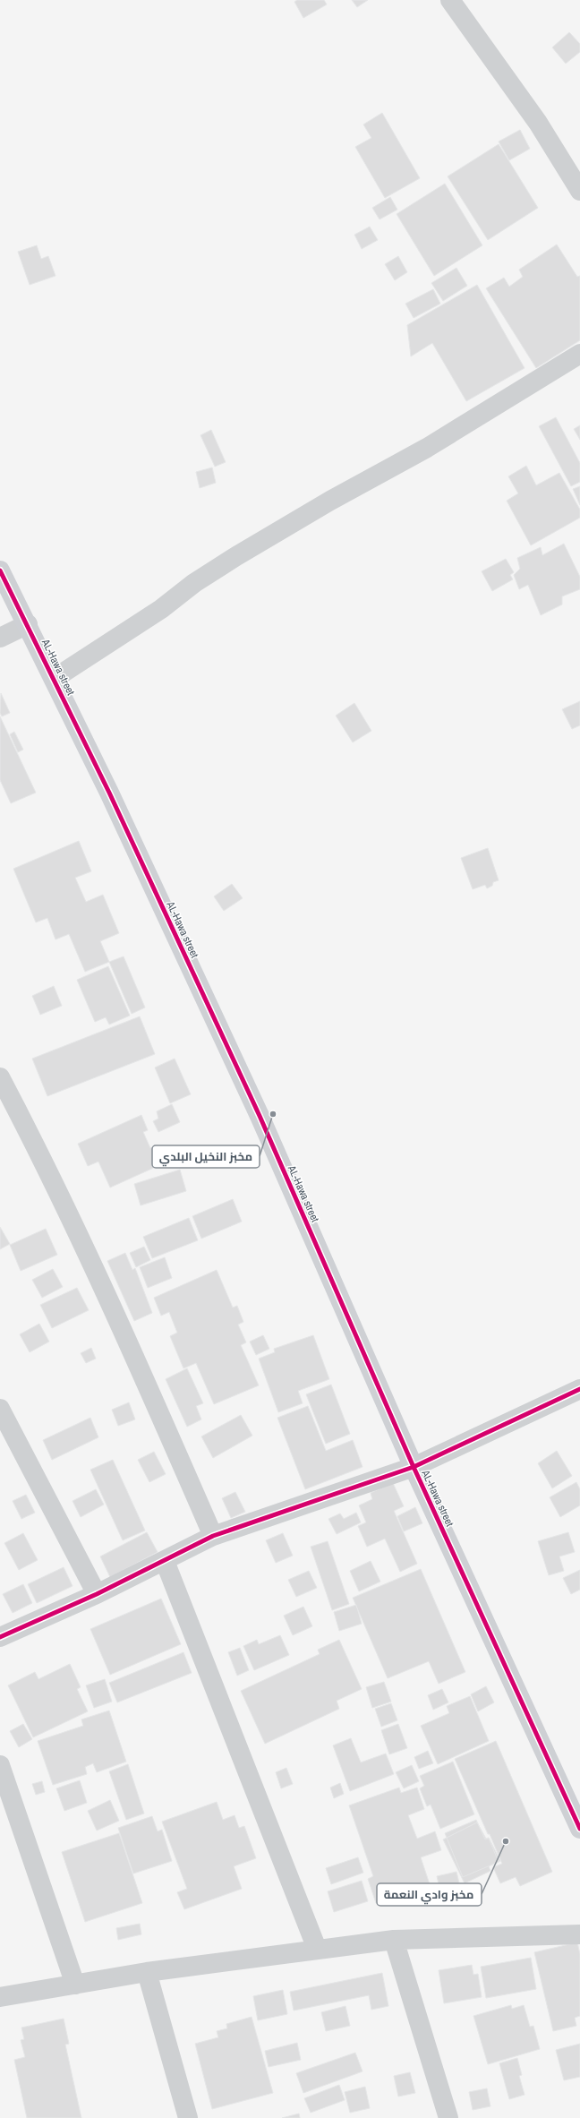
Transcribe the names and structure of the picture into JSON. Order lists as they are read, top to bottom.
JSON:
{
  "streets": {
    "street": ["AL-Hawa street"]
  },
  "places": ["مخبز النخيل البلدي", "مخبز وادي النعمة"]
}
